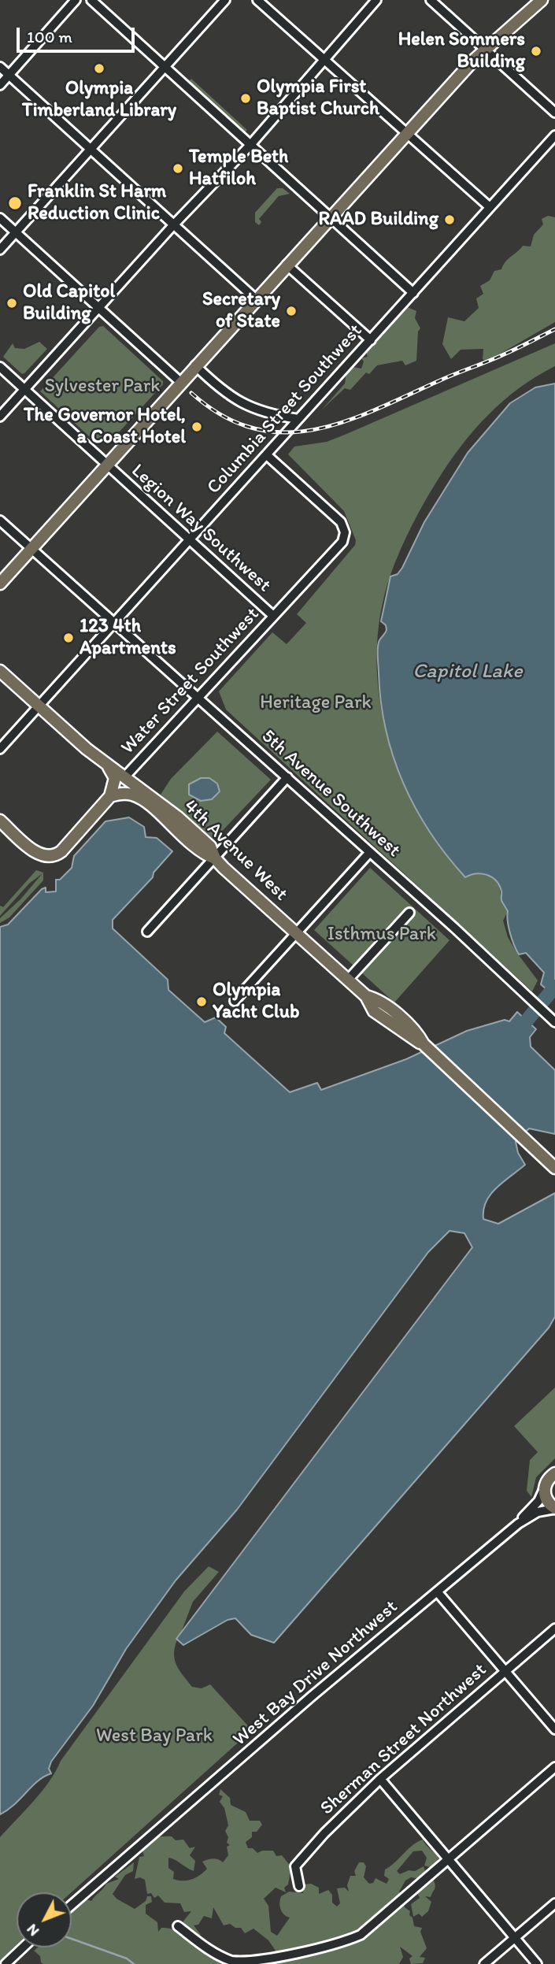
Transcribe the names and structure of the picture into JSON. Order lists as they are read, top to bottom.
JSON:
{
  "streets": {
    "main road": ["4th Avenue West"],
    "street": [
      "Columbia Street Southwest",
      "Legion Way Southwest",
      "Water Street Southwest",
      "5th Avenue Southwest",
      "West Bay Drive Northwest",
      "Sherman Street Northwest"
    ]
  },
  "crossings": [
    ["Columbia Street Southwest", "Legion Way Southwest"],
    ["Columbia Street Southwest", "Water Street Southwest"],
    ["Columbia Street Southwest", "5th Avenue Southwest"],
    ["Columbia Street Southwest", "4th Avenue West"],
    ["Legion Way Southwest", "Water Street Southwest"],
    ["Water Street Southwest", "5th Avenue Southwest"],
    ["Water Street Southwest", "4th Avenue West"]
  ],
  "water": ["Capitol Lake"],
  "parks": [
    "Sylvester Park",
    "Heritage Park",
    "Isthmus Park",
    "West Bay Park"
  ],
  "places": [
    "Helen Sommers Building",
    "Olympia Timberland Library",
    "Olympia First Baptist Church",
    "Temple Beth Hatfiloh",
    "Franklin St Harm Reduction Clinic",
    "RAAD Building",
    "Old Capitol Building",
    "Secretary of State",
    "The Governor Hotel, a Coast Hotel",
    "123 4th Apartments",
    "Olympia Yacht Club"
  ],
  "scale_bar": "100 m",
  "north": "bottom left"
}
